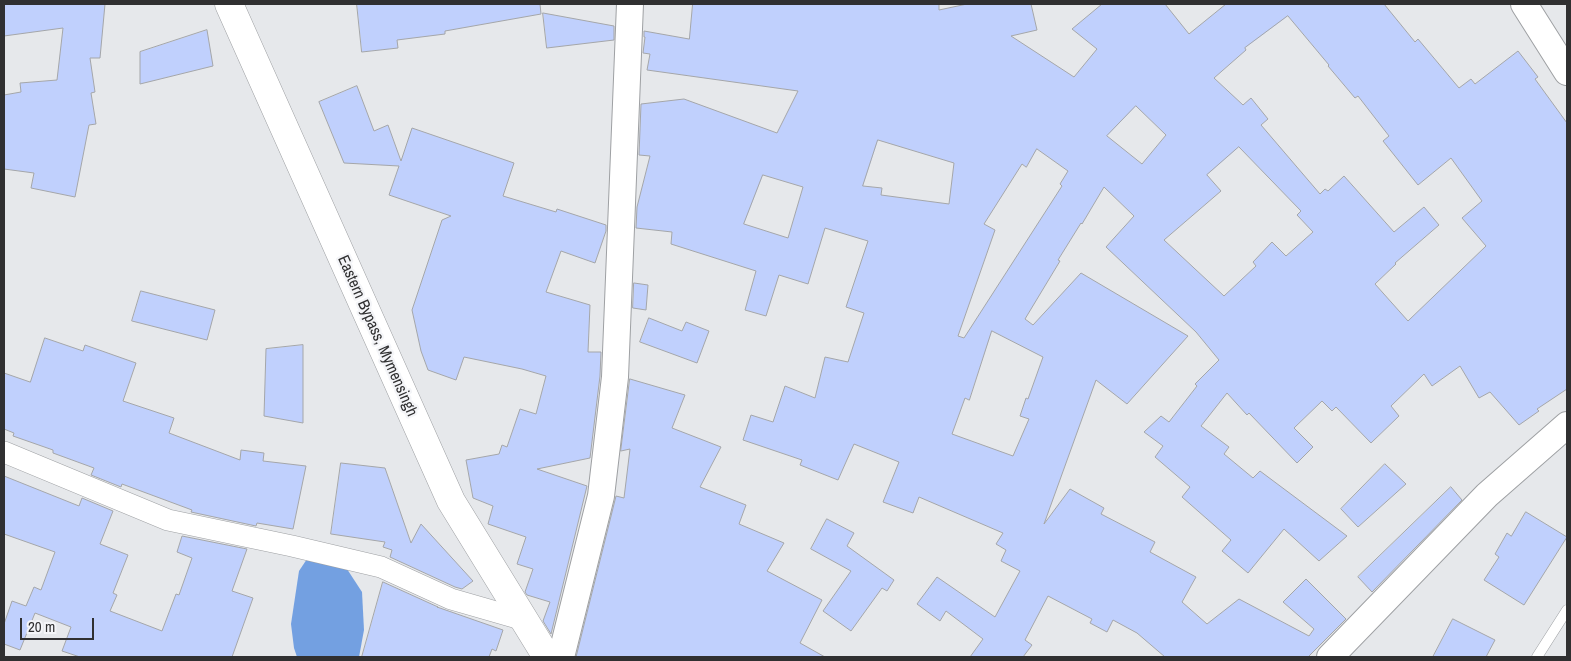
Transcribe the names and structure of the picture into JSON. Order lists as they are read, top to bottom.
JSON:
{
  "streets": {
    "highway": ["Eastern Bypass, Mymensingh"]
  },
  "scale_bar": "20 m"
}
